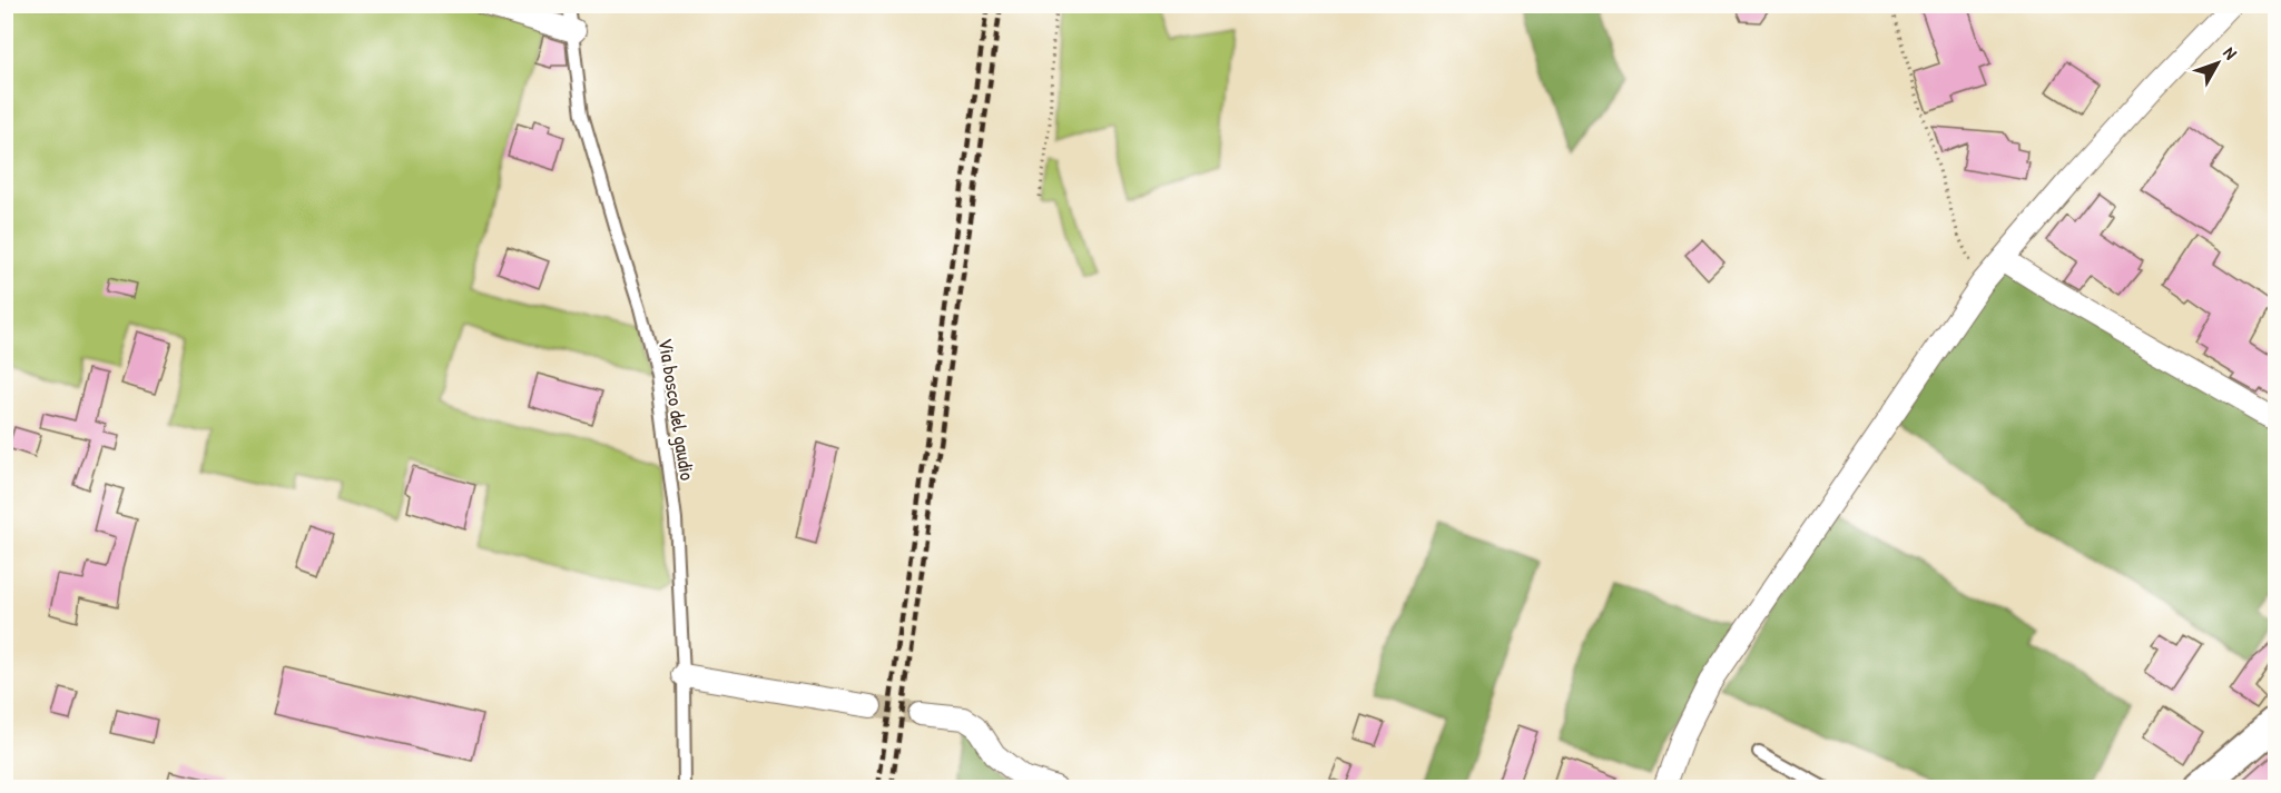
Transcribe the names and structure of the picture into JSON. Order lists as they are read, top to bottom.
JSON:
{
  "streets": {
    "lane": ["Via bosco del gaudio"]
  },
  "north": "top right"
}
